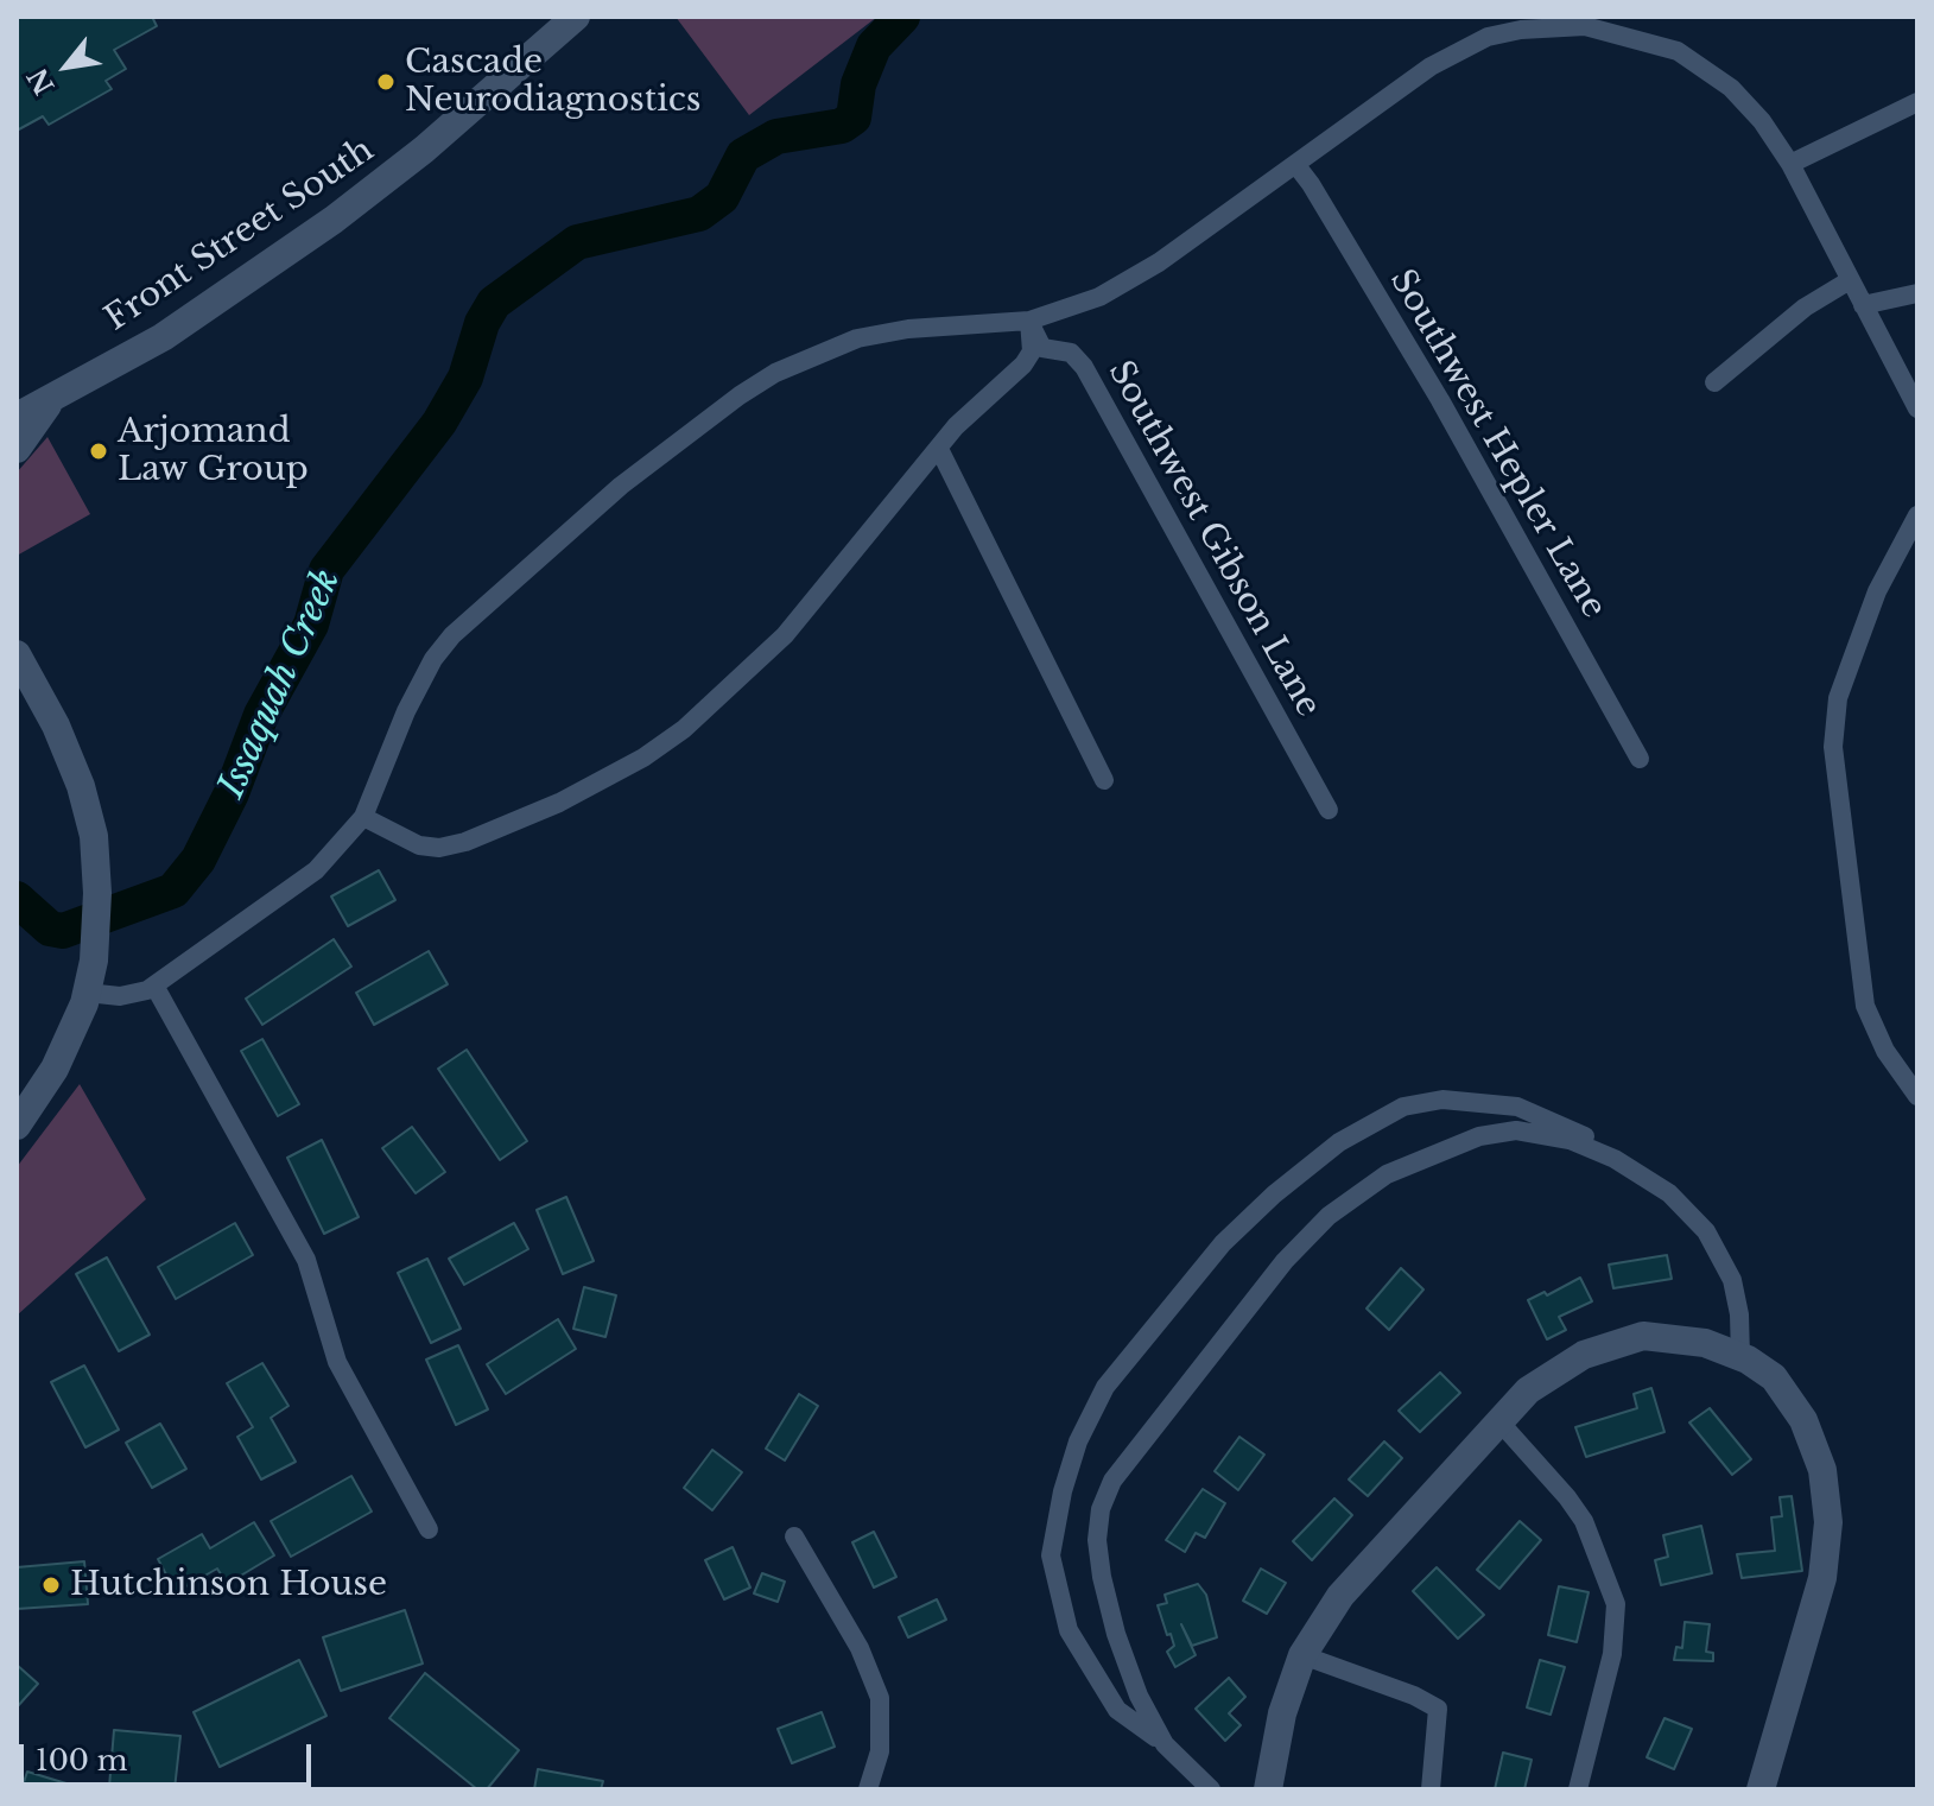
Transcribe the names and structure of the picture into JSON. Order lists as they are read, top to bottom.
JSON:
{
  "streets": {
    "street": ["Front Street South", "Southwest Hepler Lane", "Southwest Gibson Lane"]
  },
  "water": ["Issaquah Creek"],
  "places": ["Cascade Neurodiagnostics", "Arjomand Law Group", "Hutchinson House"],
  "scale_bar": "100 m",
  "north": "bottom left"
}
